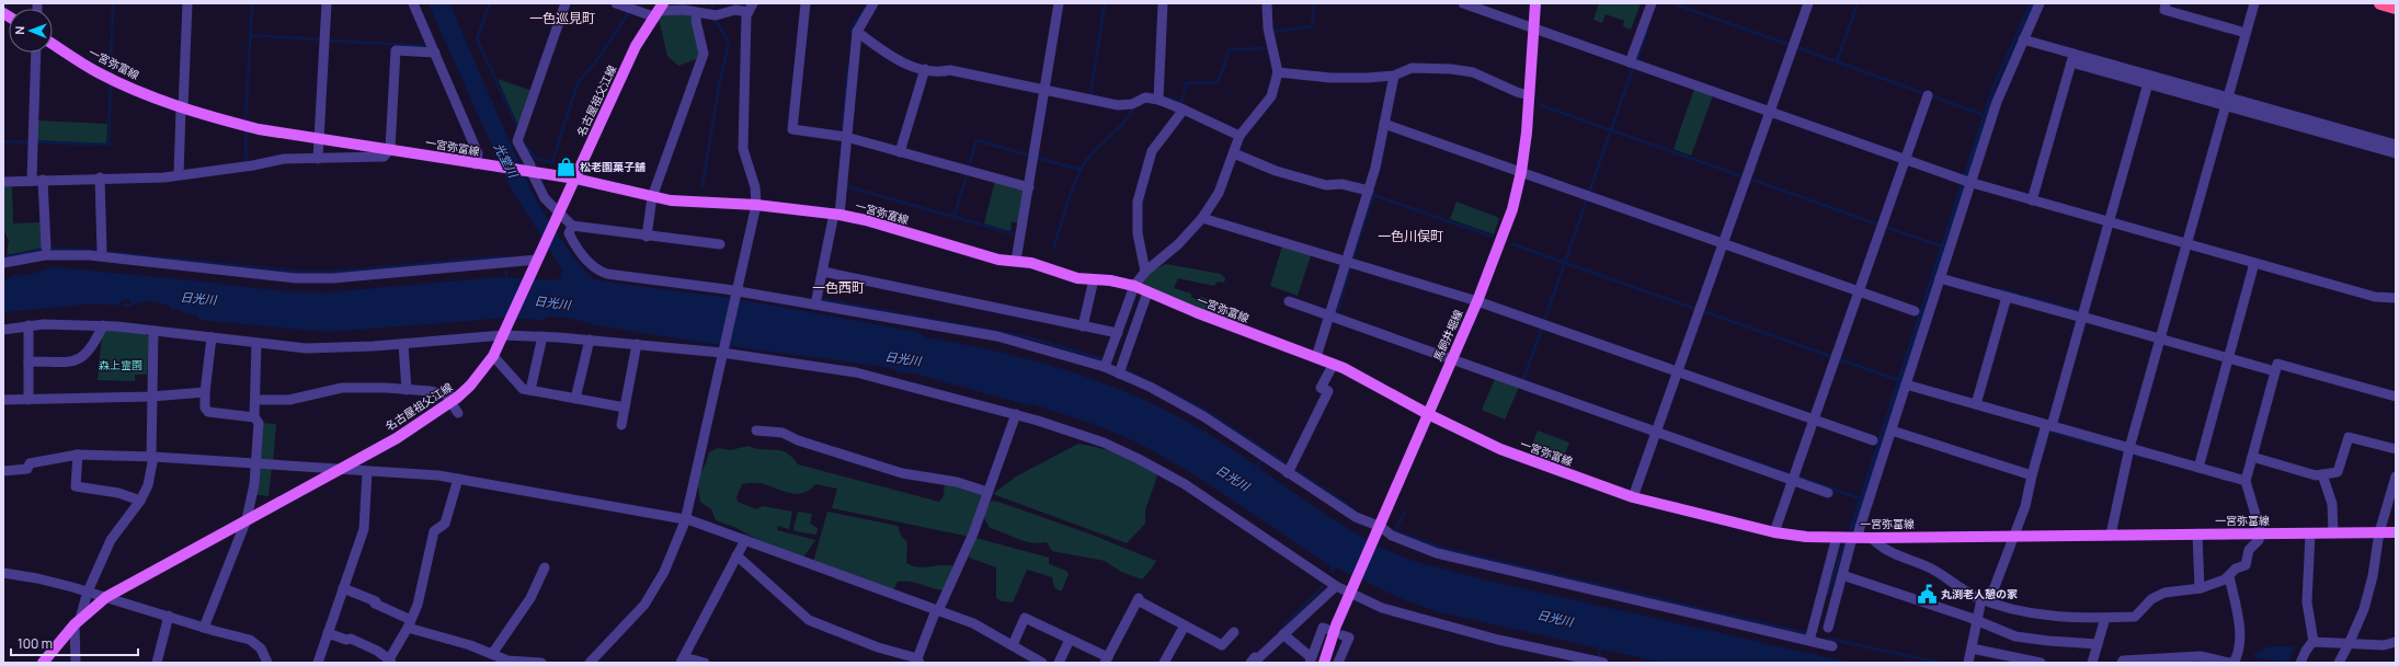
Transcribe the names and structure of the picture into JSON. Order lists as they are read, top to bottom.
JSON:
{
  "streets": {
    "main road": ["一宮弥富線", "名古屋祖父江線", "馬飼井堀線"]
  },
  "crossings": [
    ["一宮弥富線", "名古屋祖父江線"],
    ["一宮弥富線", "馬飼井堀線"]
  ],
  "districts": ["一色巡見町", "一色川俣町", "一色西町"],
  "water": ["光堂川", "日光川"],
  "parks": ["森上霊園"],
  "places": {
    "shop": ["松老園菓子舗"],
    "public building": ["丸渕老人憩の家"]
  },
  "scale_bar": "100 m",
  "north": "left"
}
